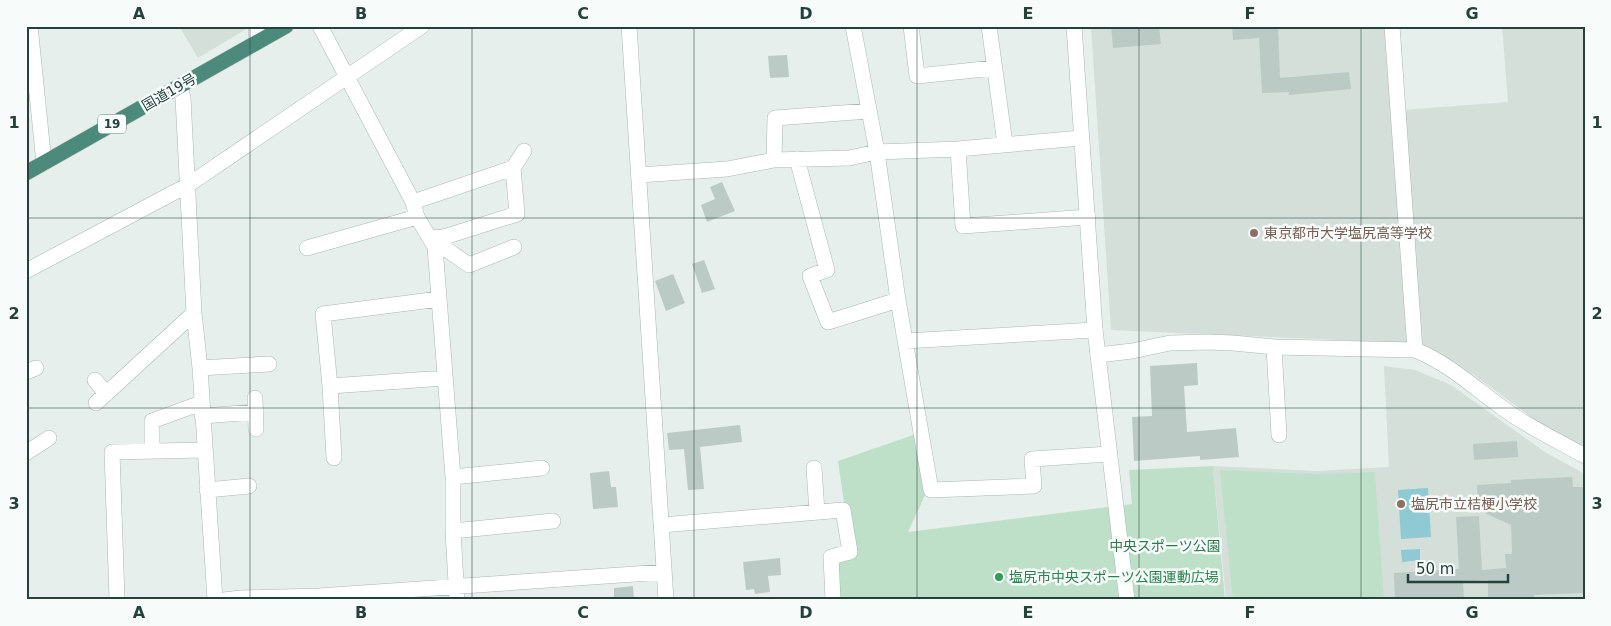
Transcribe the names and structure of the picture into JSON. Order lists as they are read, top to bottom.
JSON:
{
  "streets": {
    "highway": ["国道19号", "19"]
  },
  "parks": ["中央スポーツ公園"],
  "places": ["東京都市大学塩尻高等学校", "塩尻市立桔梗小学校", "塩尻市中央スポーツ公園運動広場"],
  "scale_bar": "50 m",
  "grid": {
    "columns": [
      "A",
      "B",
      "C",
      "D",
      "E",
      "F",
      "G"
    ],
    "rows": ["1", "2", "3"]
  }
}
